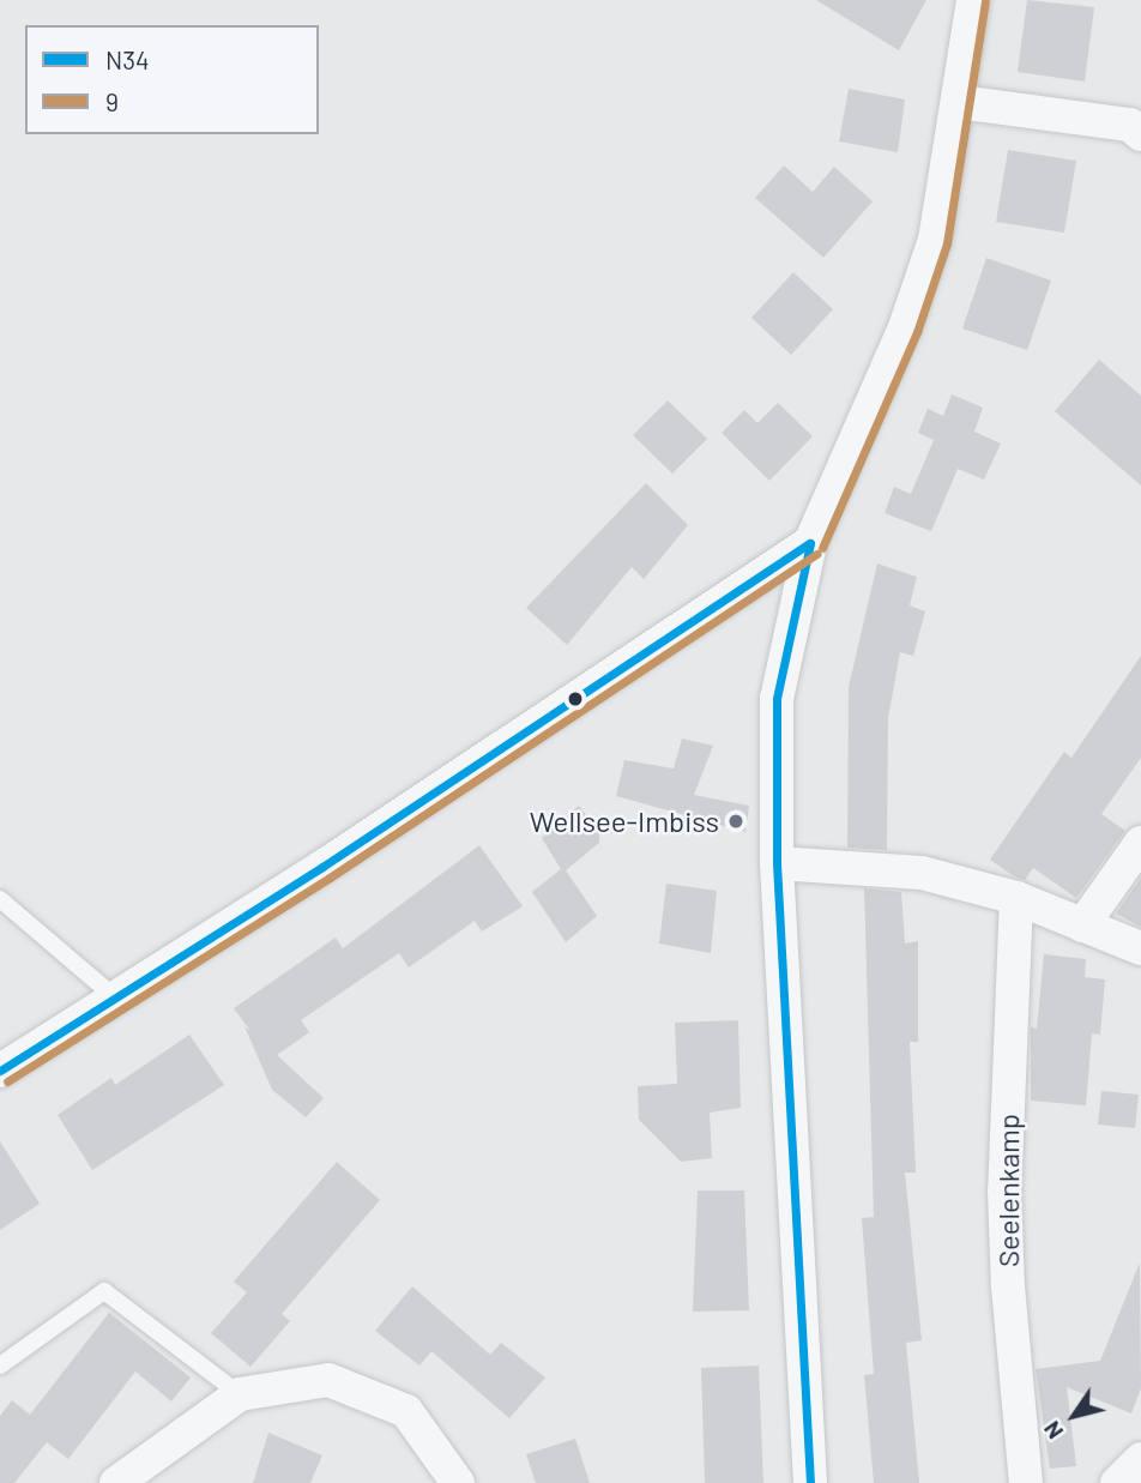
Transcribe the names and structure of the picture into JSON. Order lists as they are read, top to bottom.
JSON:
{
  "streets": {
    "street": ["Seelenkamp"]
  },
  "places": ["Wellsee-Imbiss"],
  "lines": ["transit line 9", "transit line N34"],
  "legend": ["N34", "9"],
  "north": "bottom left"
}
